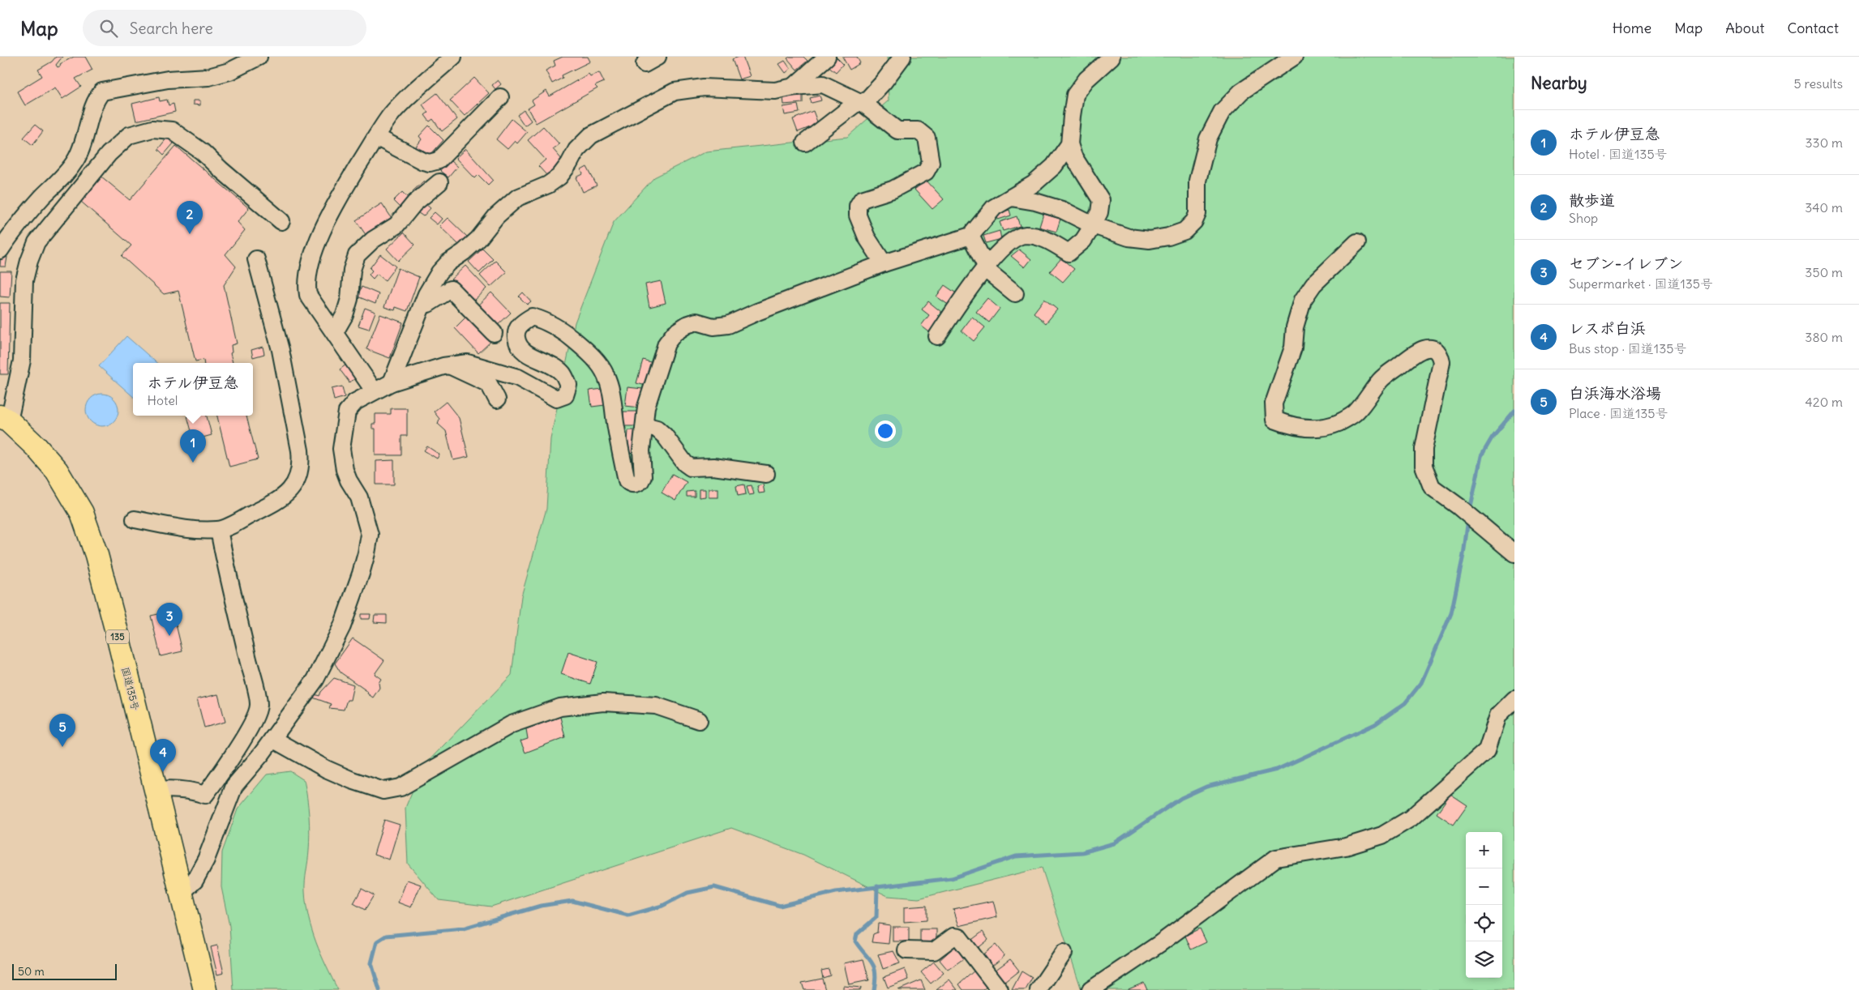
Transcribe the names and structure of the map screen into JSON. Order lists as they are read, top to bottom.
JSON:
{
  "streets": {
    "highway": ["135", "国道135号"]
  },
  "scale_bar": "50 m",
  "page": {
    "header": "Map",
    "search": "Search here",
    "nav": [
      "Home",
      "Map",
      "About",
      "Contact"
    ],
    "heading": ["Nearby", "5 results"],
    "list": [
      {
        "mark": "1",
        "name": "ホテル伊豆急",
        "note": "Hotel · 国道135号",
        "value": "330 m"
      },
      {
        "mark": "2",
        "name": "散歩道",
        "note": "Shop",
        "value": "340 m"
      },
      {
        "mark": "3",
        "name": "セブン-イレブン",
        "note": "Supermarket · 国道135号",
        "value": "350 m"
      },
      {
        "mark": "4",
        "name": "レスポ白浜",
        "note": "Bus stop · 国道135号",
        "value": "380 m"
      },
      {
        "mark": "5",
        "name": "白浜海水浴場",
        "note": "Place · 国道135号",
        "value": "420 m"
      }
    ],
    "pins": [
      "2",
      "1",
      "3",
      "5",
      "4"
    ],
    "popup": ["ホテル伊豆急", "Hotel"],
    "map_buttons": ["+", "−"],
    "scale": "50 m"
  }
}
